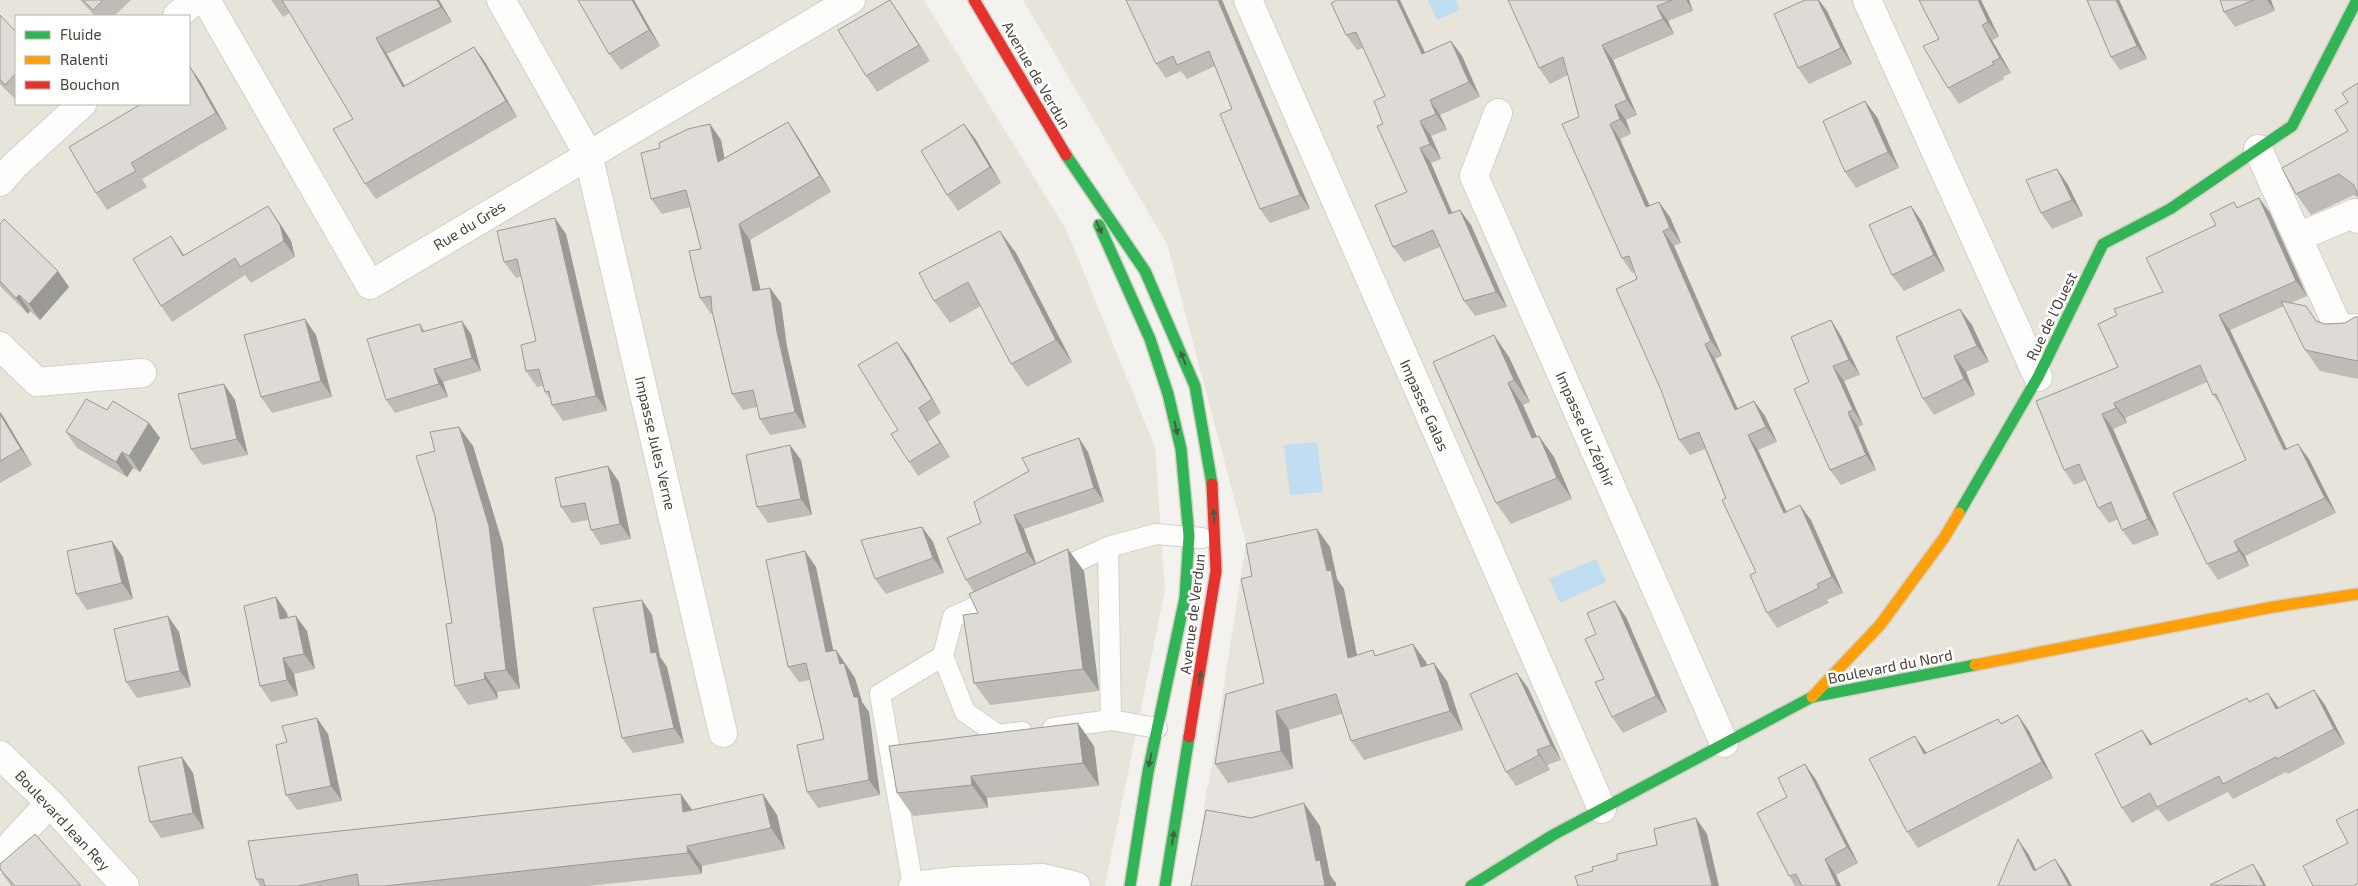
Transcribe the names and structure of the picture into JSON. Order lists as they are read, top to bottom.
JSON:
{
  "streets": {
    "street": [
      "Avenue de Verdun",
      "Rue du Grès",
      "Rue de l'Ouest",
      "Impasse Galas",
      "Impasse du Zéphir",
      "Impasse Jules Verne",
      "Boulevard du Nord",
      "Boulevard Jean Rey"
    ]
  },
  "crossings": [
    ["Rue du Grès", "Impasse Jules Verne"],
    ["Rue de l'Ouest", "Boulevard du Nord"],
    ["Impasse Galas", "Boulevard du Nord"],
    ["Impasse du Zéphir", "Boulevard du Nord"]
  ],
  "legend": ["Fluide", "Ralenti", "Bouchon"]
}
